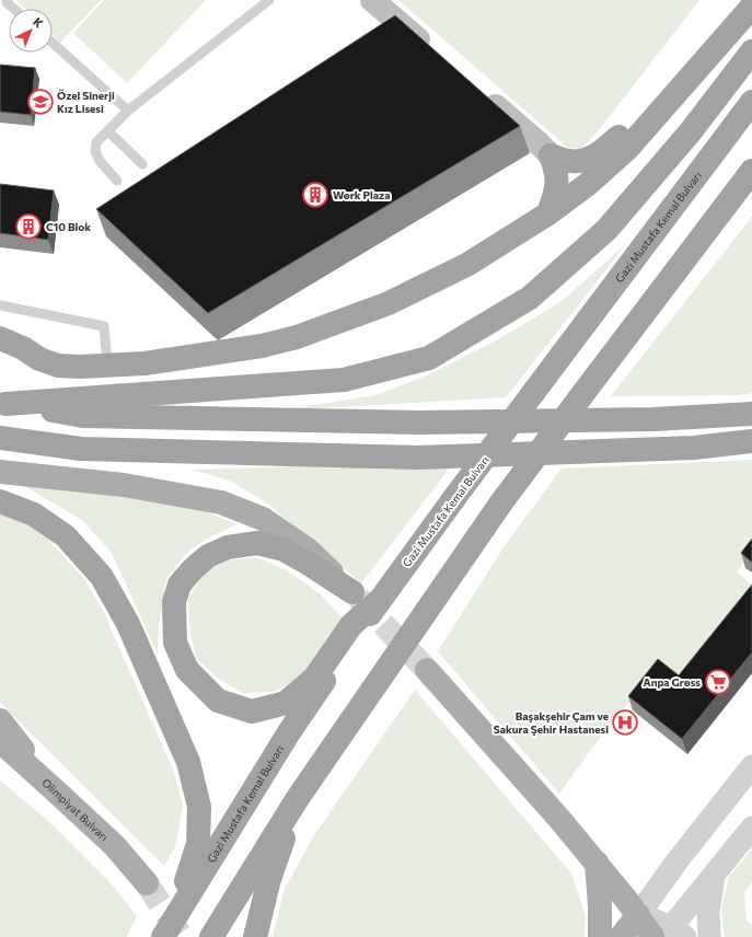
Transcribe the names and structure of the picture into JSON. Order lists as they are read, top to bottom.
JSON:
{
  "streets": {
    "highway": ["Gazi Mustafa Kemal Bulvarı"],
    "main road": ["Olimpiyat Bulvarı"]
  },
  "places": {
    "school or university": ["Özel Sinerji Kız Lisesi"],
    "building": ["Work Plaza", "C10 Blok"],
    "supermarket": ["Anpa Gross"],
    "hospital": ["Başakşehir Çam ve Sakura Şehir Hastanesi"]
  },
  "north": "top right"
}
